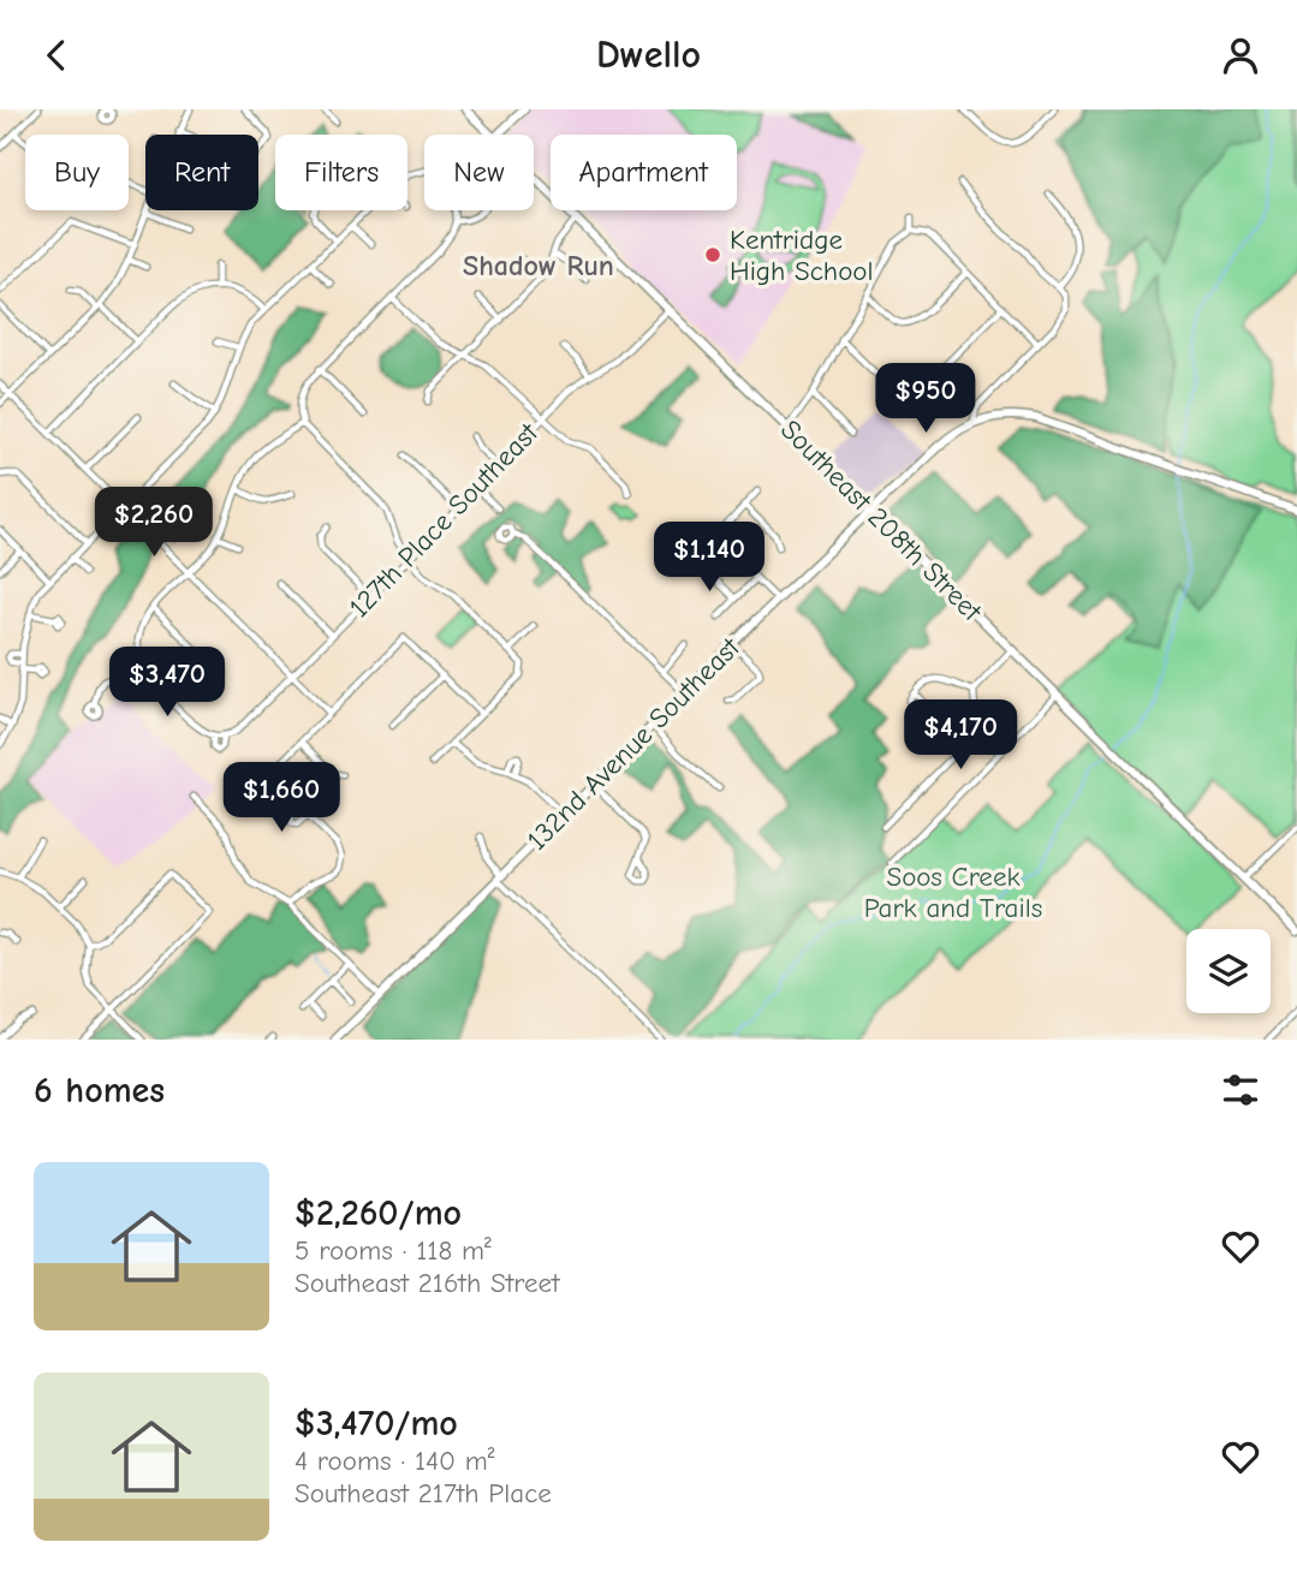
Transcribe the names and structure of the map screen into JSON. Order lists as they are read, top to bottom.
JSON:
{
  "streets": {
    "main road": ["Southeast 208th Street", "132nd Avenue Southeast"],
    "street": ["127th Place Southeast"]
  },
  "crossings": [
    ["127th Place Southeast", "Southeast 208th Street"],
    ["Southeast 208th Street", "132nd Avenue Southeast"]
  ],
  "districts": ["Shadow Run"],
  "parks": ["Soos Creek Park and Trails"],
  "places": ["Kentridge High School"],
  "page": {
    "header": "Dwello",
    "chip": [
      "Buy",
      "Rent",
      "Filters",
      "New",
      "Apartment"
    ],
    "price": [
      "$950",
      "$2,260",
      "$1,140",
      "$3,470",
      "$4,170",
      "$1,660"
    ],
    "heading": "6 homes",
    "list": [
      {
        "name": "$2,260/mo",
        "note": "5 rooms · 118 m² · Southeast 216th Street"
      },
      {
        "name": "$3,470/mo",
        "note": "4 rooms · 140 m² · Southeast 217th Place"
      }
    ]
  }
}
